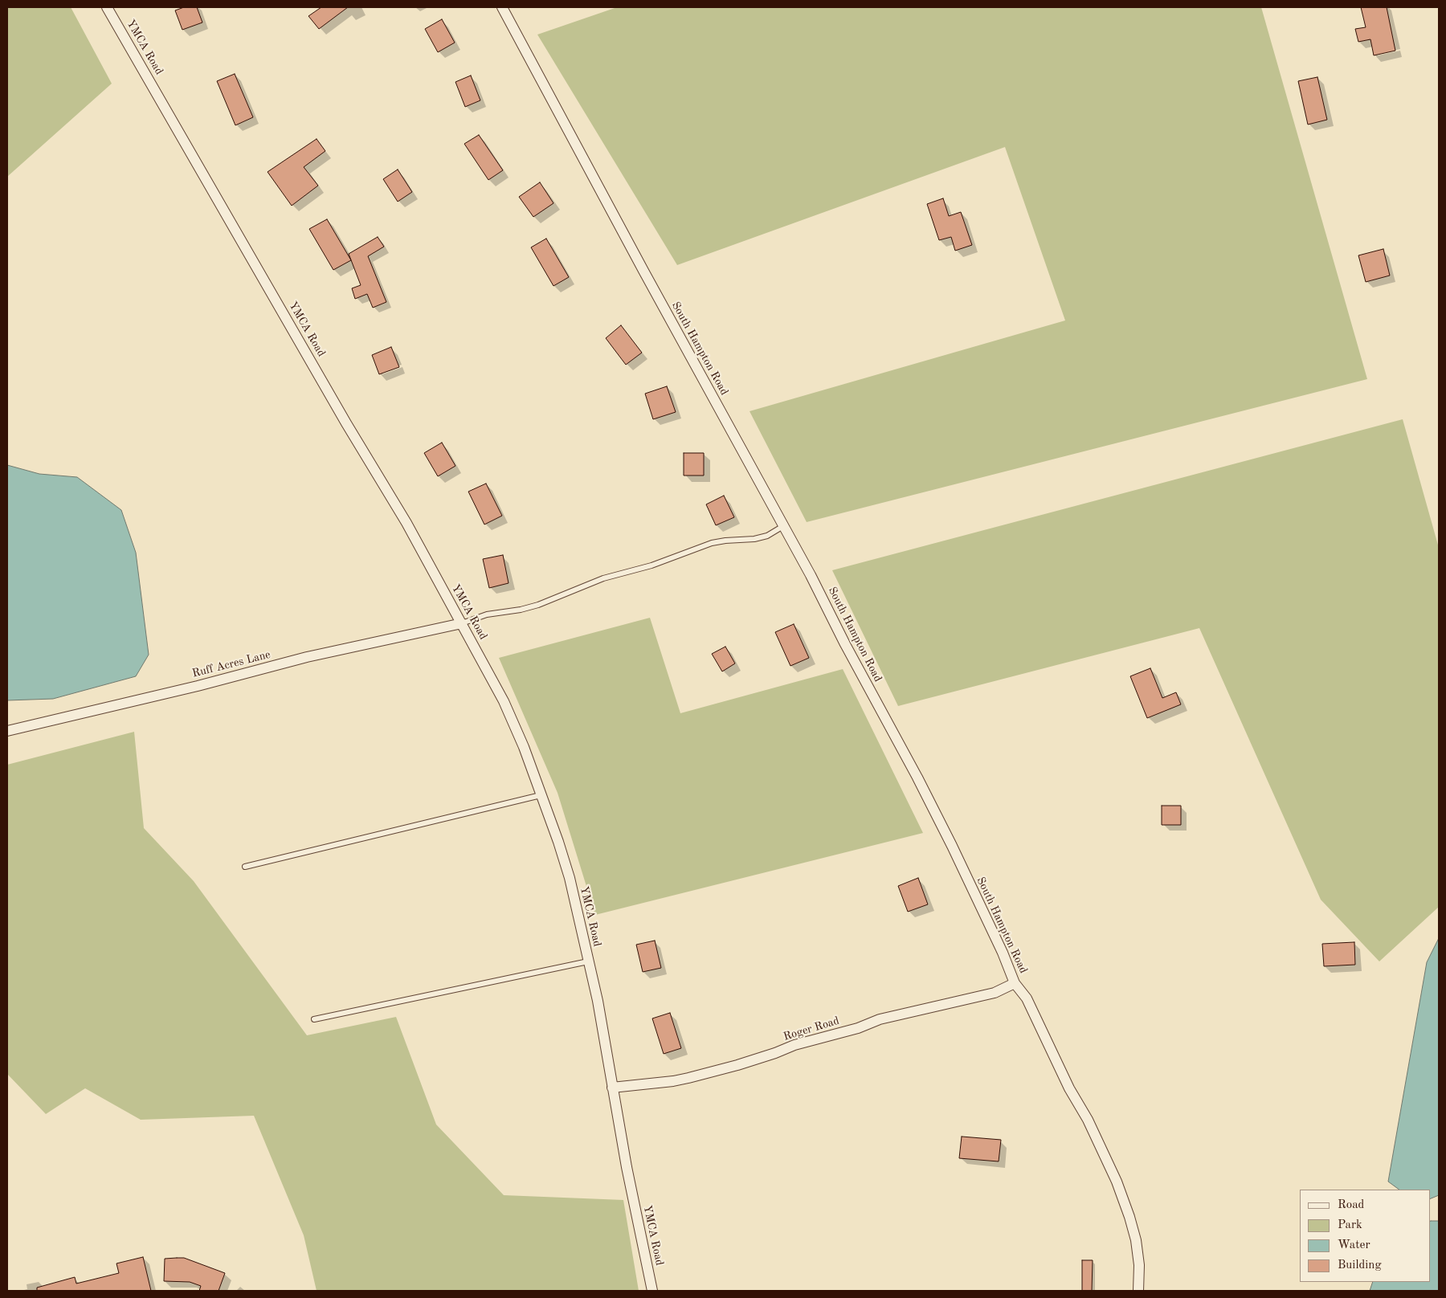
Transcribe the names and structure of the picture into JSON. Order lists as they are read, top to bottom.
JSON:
{
  "streets": {
    "street": [
      "YMCA Road",
      "South Hampton Road",
      "Ruff Acres Lane",
      "Roger Road"
    ]
  },
  "crossings": [
    ["YMCA Road", "Ruff Acres Lane"],
    ["YMCA Road", "Roger Road"],
    ["South Hampton Road", "Roger Road"]
  ],
  "legend": [
    "Road",
    "Park",
    "Water",
    "Building"
  ]
}
